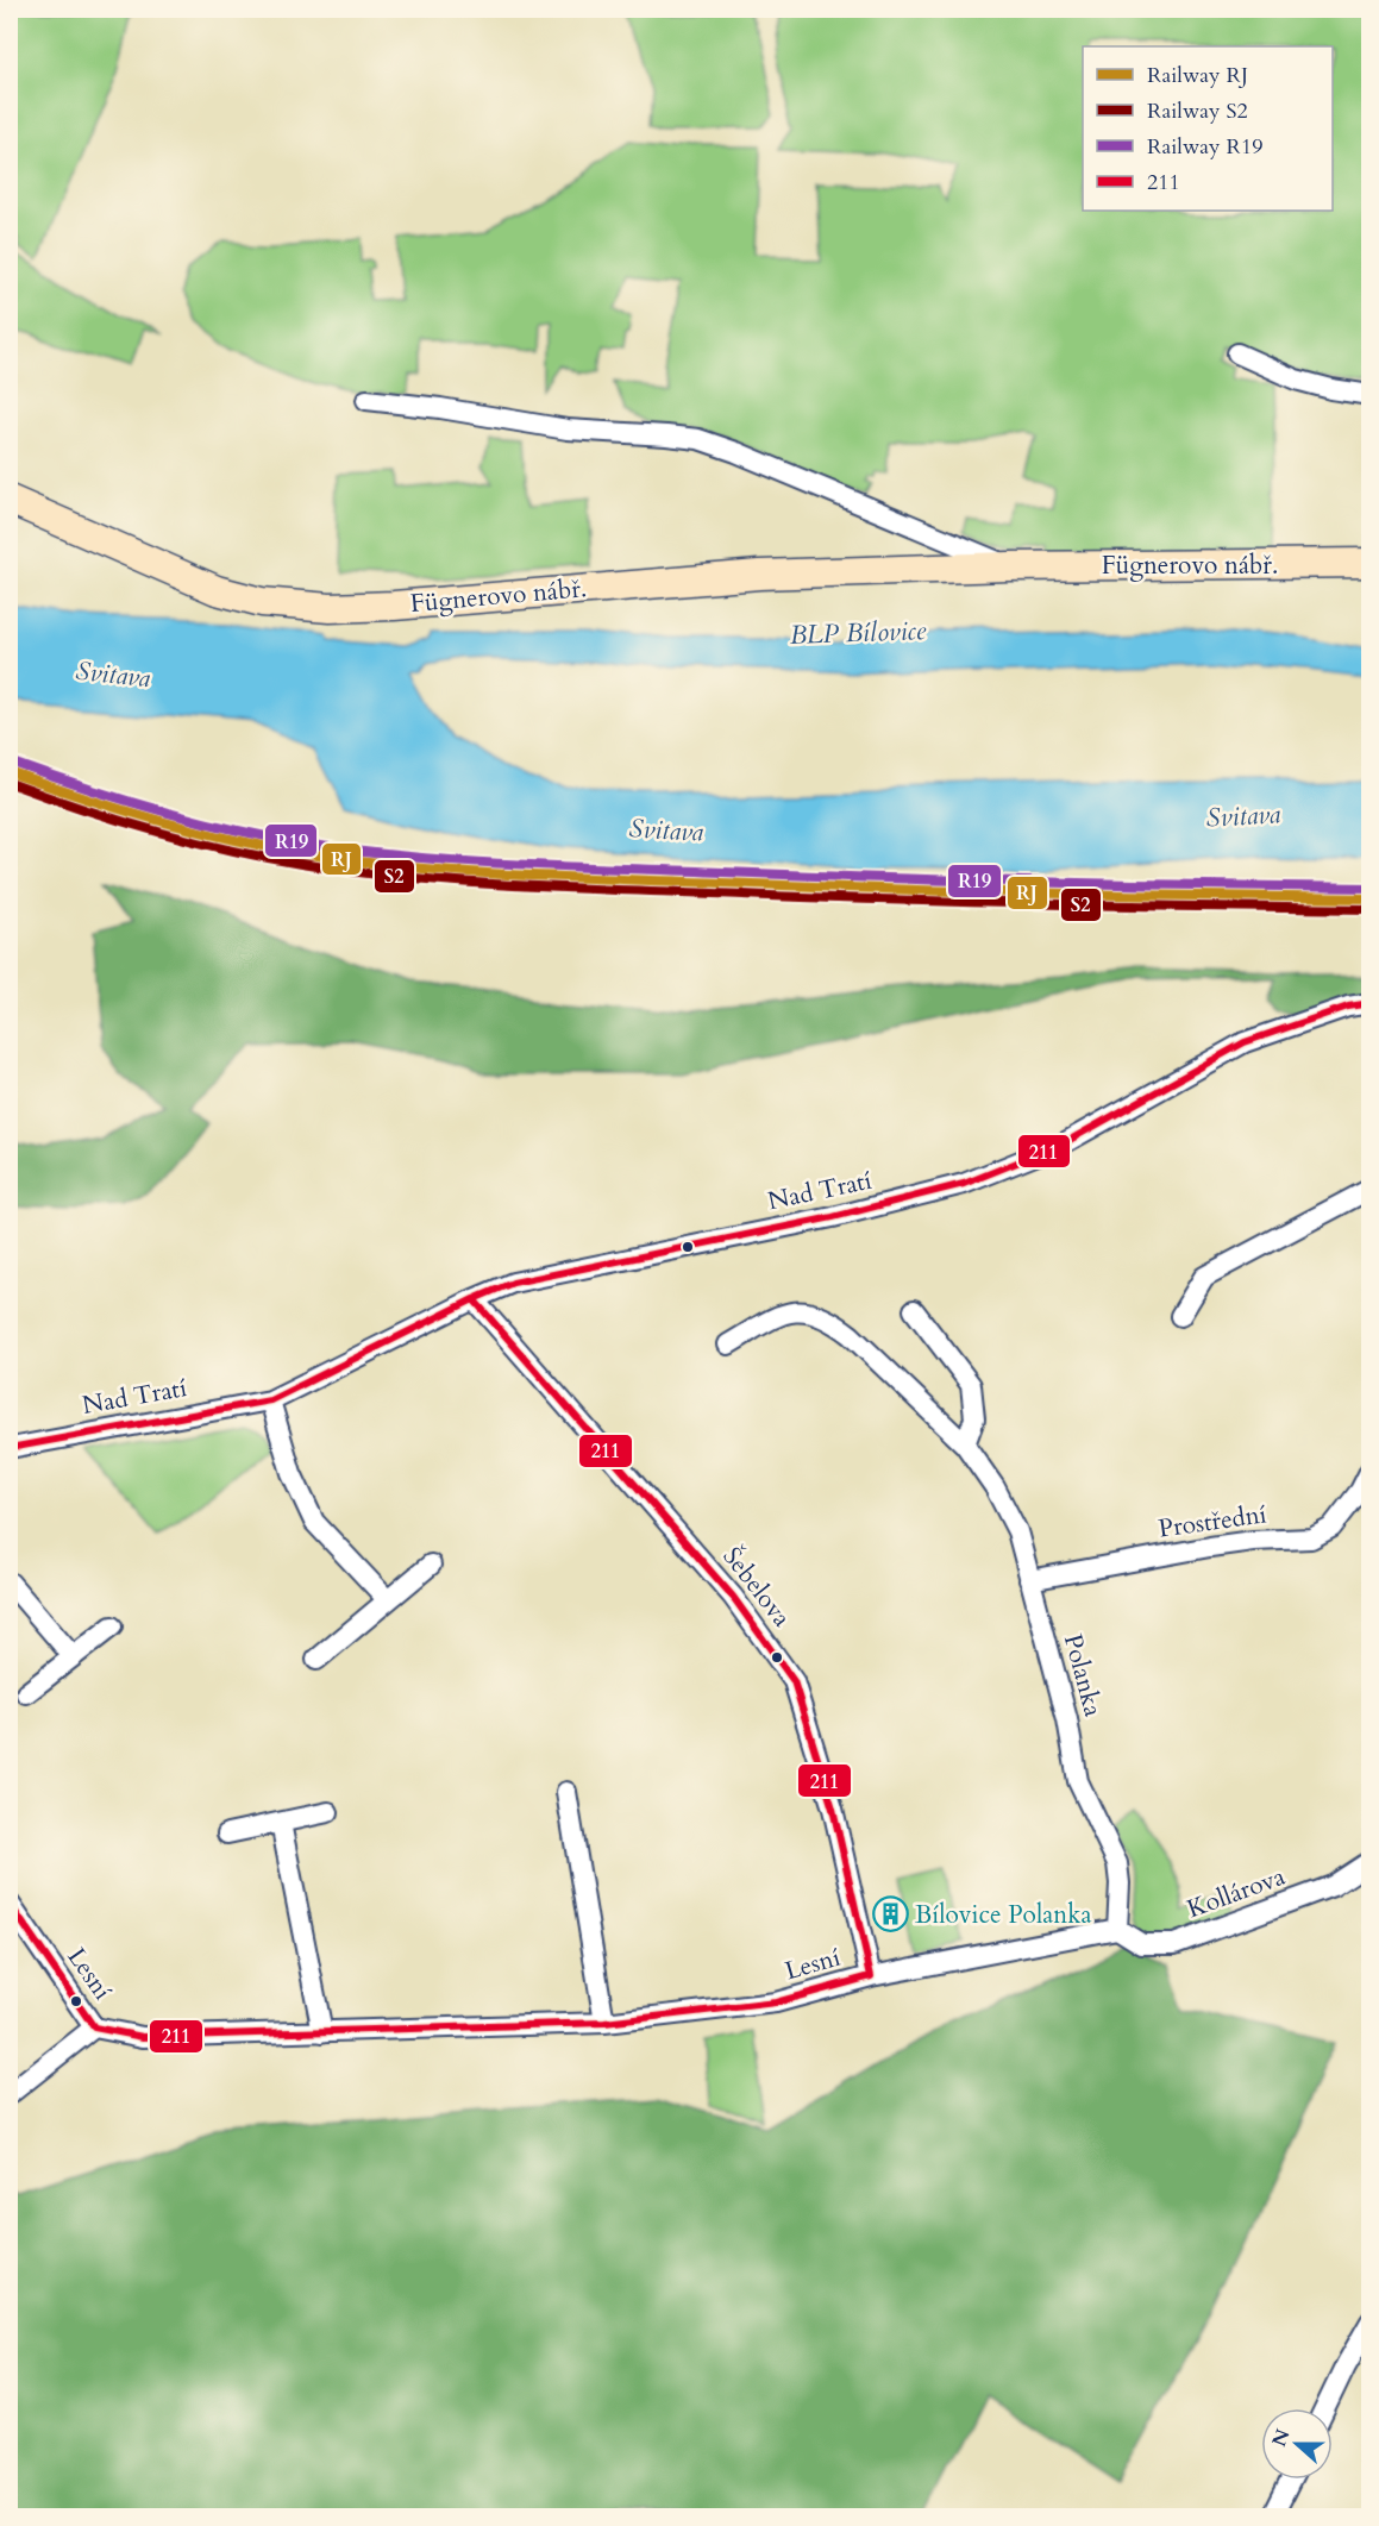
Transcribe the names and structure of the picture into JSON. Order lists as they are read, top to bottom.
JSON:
{
  "streets": {
    "street": [
      "Fügnerovo nábř.",
      "Nad Tratí",
      "Prostřední",
      "Šebelova",
      "Polanka",
      "Kollárova",
      "Lesní"
    ]
  },
  "crossings": [
    ["Nad Tratí", "Šebelova"],
    ["Prostřední", "Polanka"],
    ["Šebelova", "Lesní"],
    ["Polanka", "Kollárova"],
    ["Polanka", "Lesní"],
    ["Kollárova", "Lesní"]
  ],
  "water": ["BLP Bílovice", "Svitava"],
  "places": {
    "building": ["Bílovice Polanka"]
  },
  "lines": [
    "rail line R19",
    "rail line RJ",
    "rail line S2",
    "transit line 211"
  ],
  "legend": [
    "Railway RJ",
    "Railway S2",
    "Railway R19",
    "211"
  ],
  "north": "left"
}
